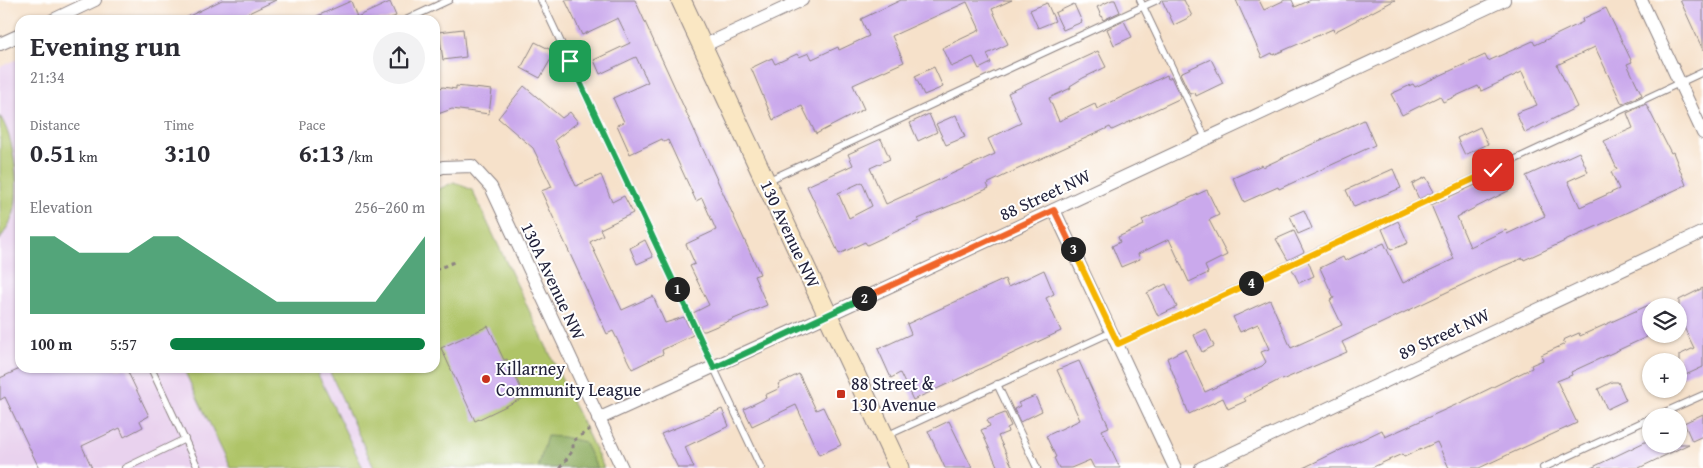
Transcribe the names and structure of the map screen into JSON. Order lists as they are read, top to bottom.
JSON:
{
  "streets": {
    "street": [
      "88 Street NW",
      "130 Avenue NW",
      "130A Avenue NW",
      "89 Street NW"
    ]
  },
  "crossings": [
    ["88 Street NW", "130 Avenue NW"],
    ["88 Street NW", "130A Avenue NW"]
  ],
  "places": {
    "other": ["Killarney Community League"],
    "transit": ["88 Street & 130 Avenue"]
  },
  "page": {
    "heading": ["Evening run", "21:34"],
    "stats": [
      ["Distance", "0.51 km"],
      ["Time", "3:10"],
      ["Pace", "6:13 /km"]
    ],
    "chart": ["Elevation", "256–260 m"],
    "pins": [
      "3",
      "4",
      "1",
      "2"
    ],
    "map_buttons": ["+", "−"],
    "list": [
      {
        "name": "100 m",
        "note": "5:57"
      }
    ]
  }
}
